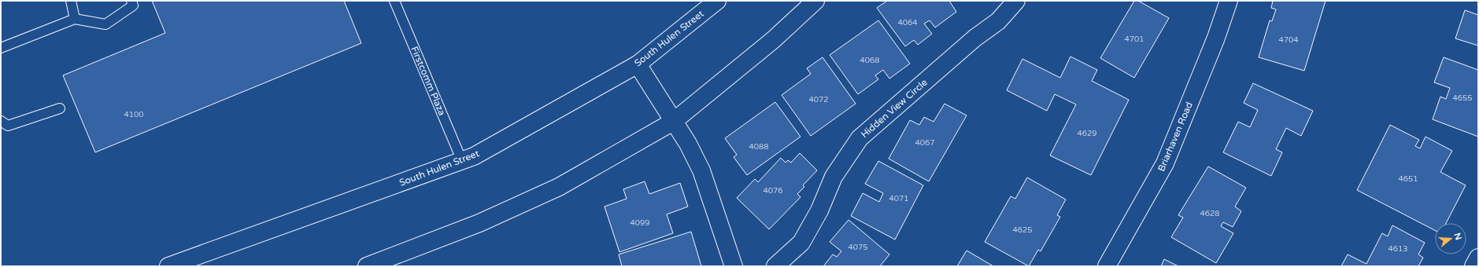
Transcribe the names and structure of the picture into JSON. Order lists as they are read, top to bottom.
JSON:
{
  "streets": {
    "main road": ["South Hulen Street", "Hidden View Circle", "Briarhaven Road"],
    "lane": ["Firstcomm Plaza"]
  },
  "crossings": [
    ["South Hulen Street", "Firstcomm Plaza"]
  ],
  "house_numbers": [
    "4064",
    "4701",
    "4704",
    "4068",
    "4655",
    "4072",
    "4100",
    "4629",
    "4067",
    "4088",
    "4651",
    "4076",
    "4071",
    "4628",
    "4099",
    "4625",
    "4075",
    "4613"
  ],
  "north": "right"
}
